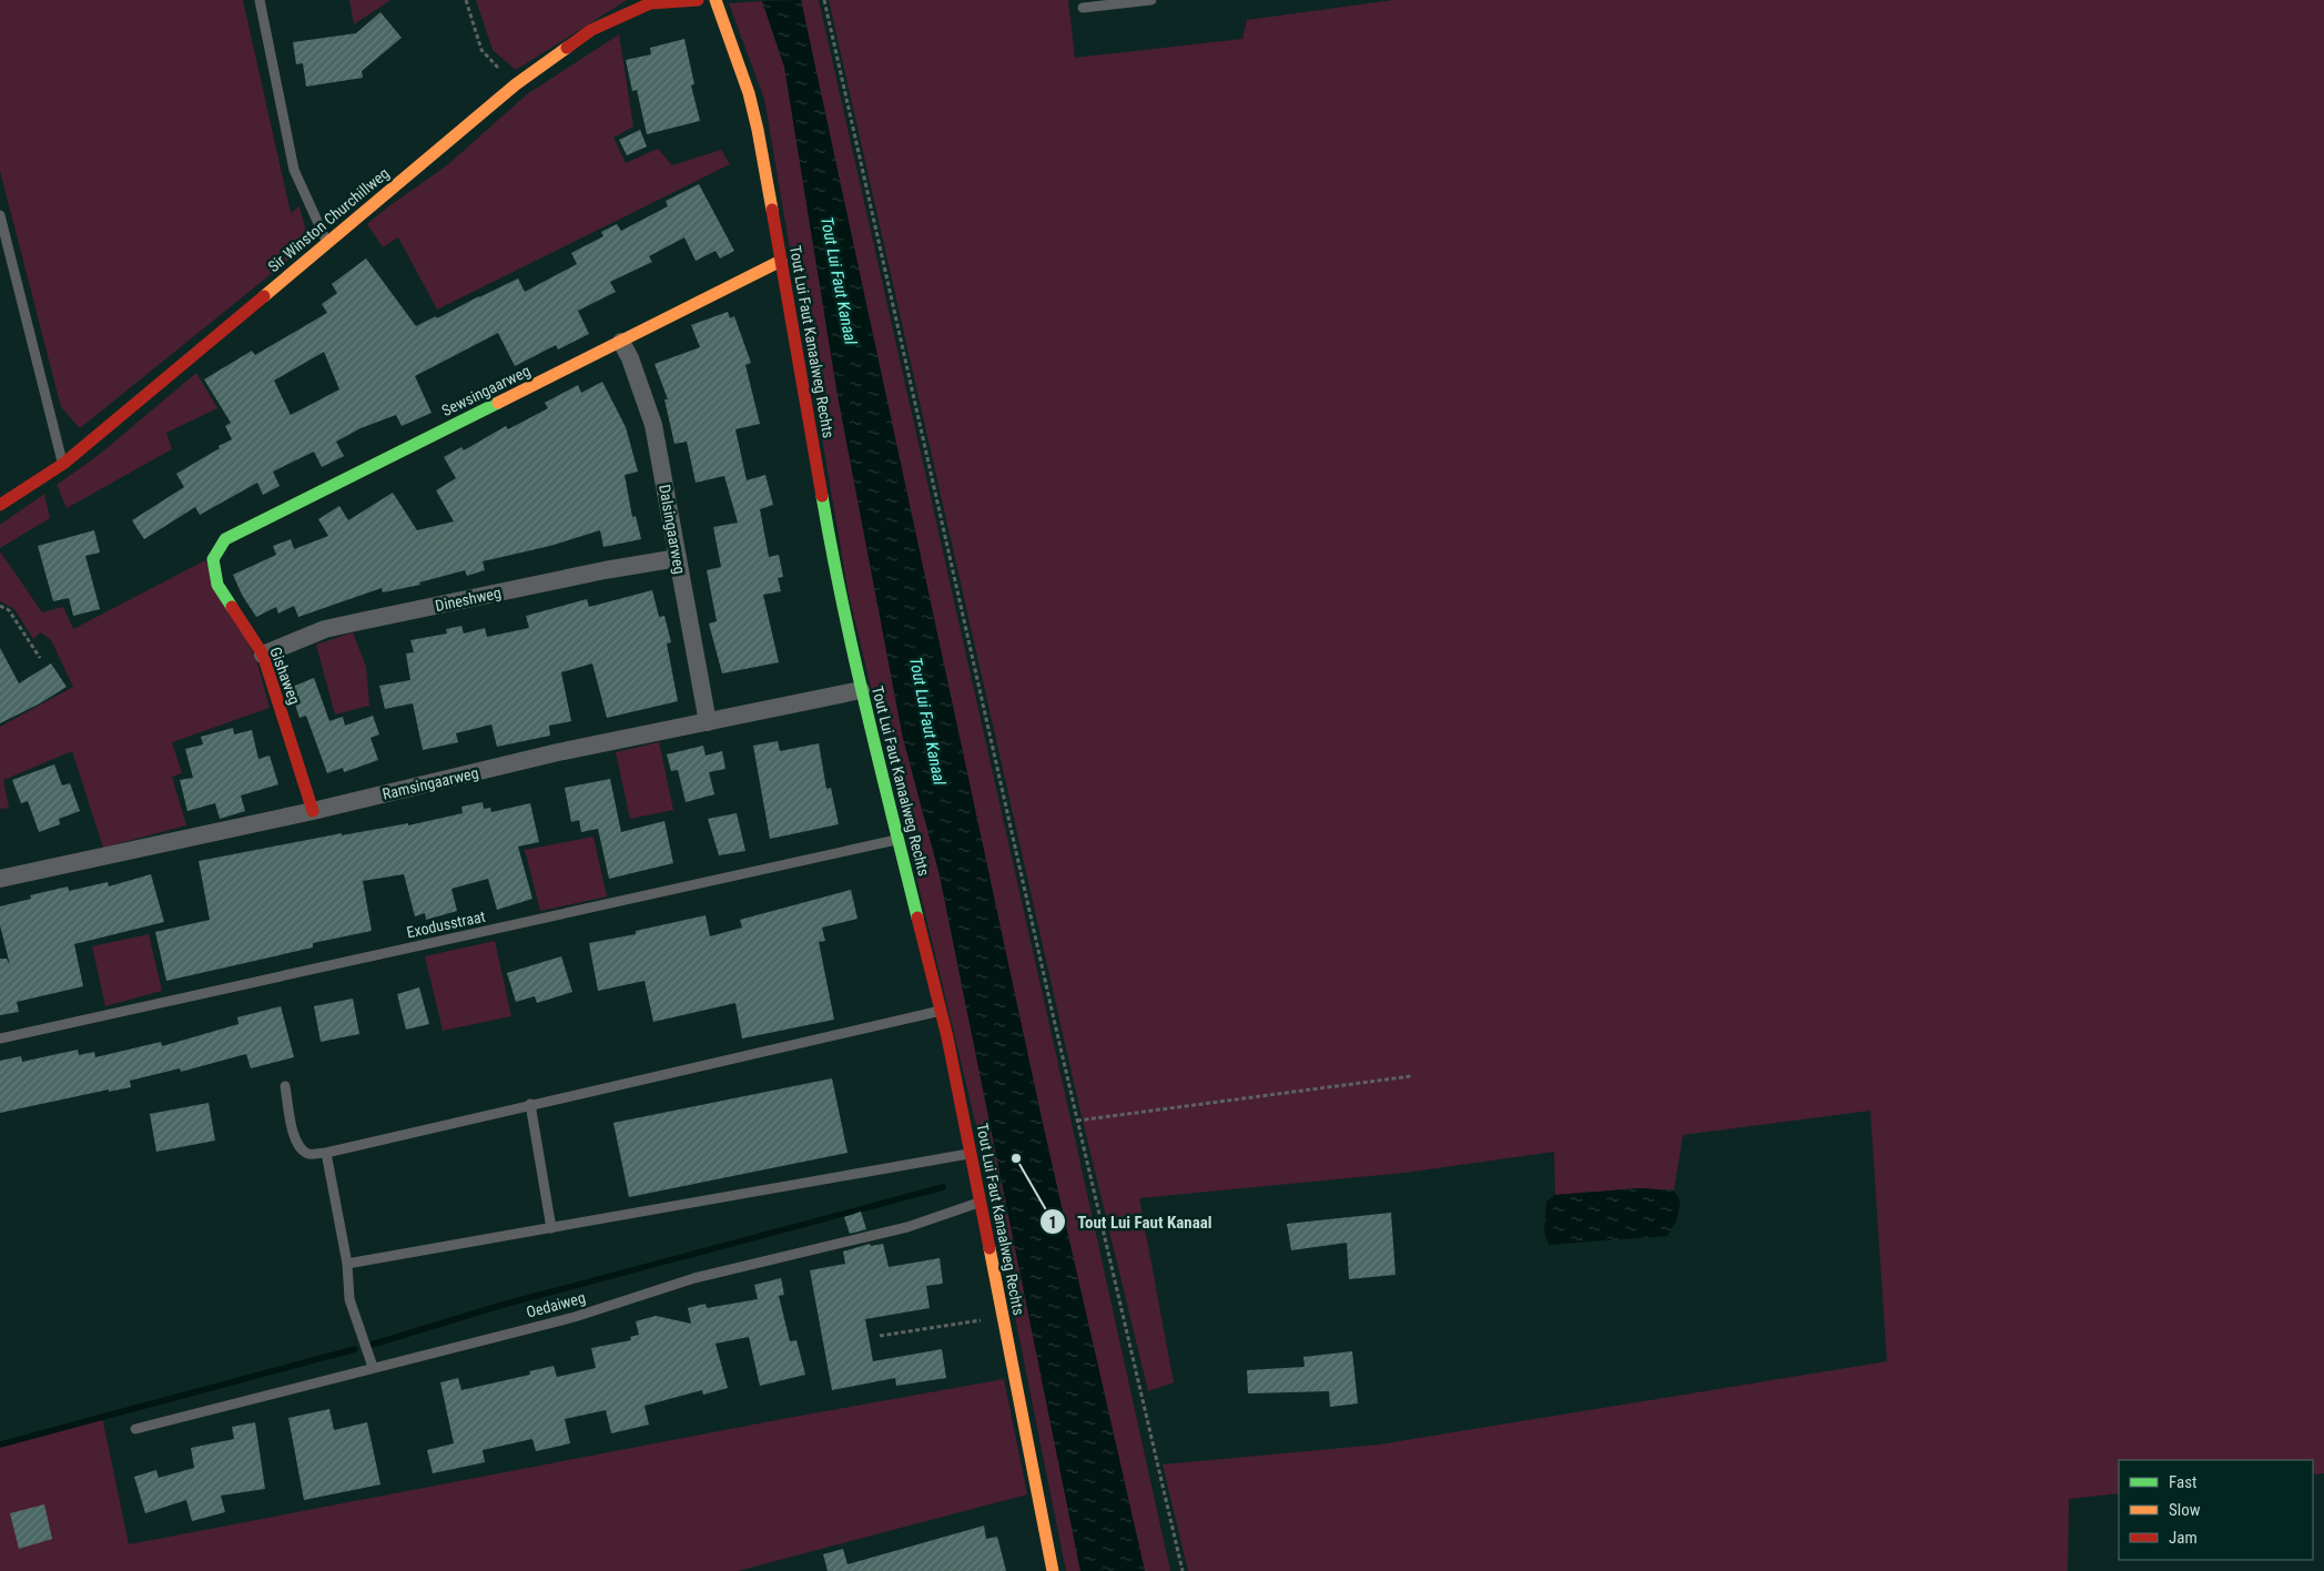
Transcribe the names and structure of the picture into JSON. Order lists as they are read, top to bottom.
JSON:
{
  "streets": {
    "street": [
      "Sir Winston Churchillweg",
      "Tout Lui Faut Kanaalweg Rechts",
      "Sewsingaarweg",
      "Dalsingaarweg",
      "Dineshweg",
      "Gishaweg",
      "Ramsingaarweg"
    ],
    "lane": ["Exodusstraat", "Oedaiweg"]
  },
  "crossings": [
    ["Tout Lui Faut Kanaalweg Rechts", "Sewsingaarweg"],
    ["Tout Lui Faut Kanaalweg Rechts", "Ramsingaarweg"],
    ["Tout Lui Faut Kanaalweg Rechts", "Exodusstraat"],
    ["Tout Lui Faut Kanaalweg Rechts", "Oedaiweg"],
    ["Sewsingaarweg", "Dalsingaarweg"],
    ["Sewsingaarweg", "Gishaweg"],
    ["Dalsingaarweg", "Dineshweg"],
    ["Dalsingaarweg", "Ramsingaarweg"],
    ["Dineshweg", "Gishaweg"],
    ["Gishaweg", "Ramsingaarweg"]
  ],
  "water": ["Tout Lui Faut Kanaal"],
  "places": ["Tout Lui Faut Kanaal"],
  "legend": ["Fast", "Slow", "Jam"]
}
